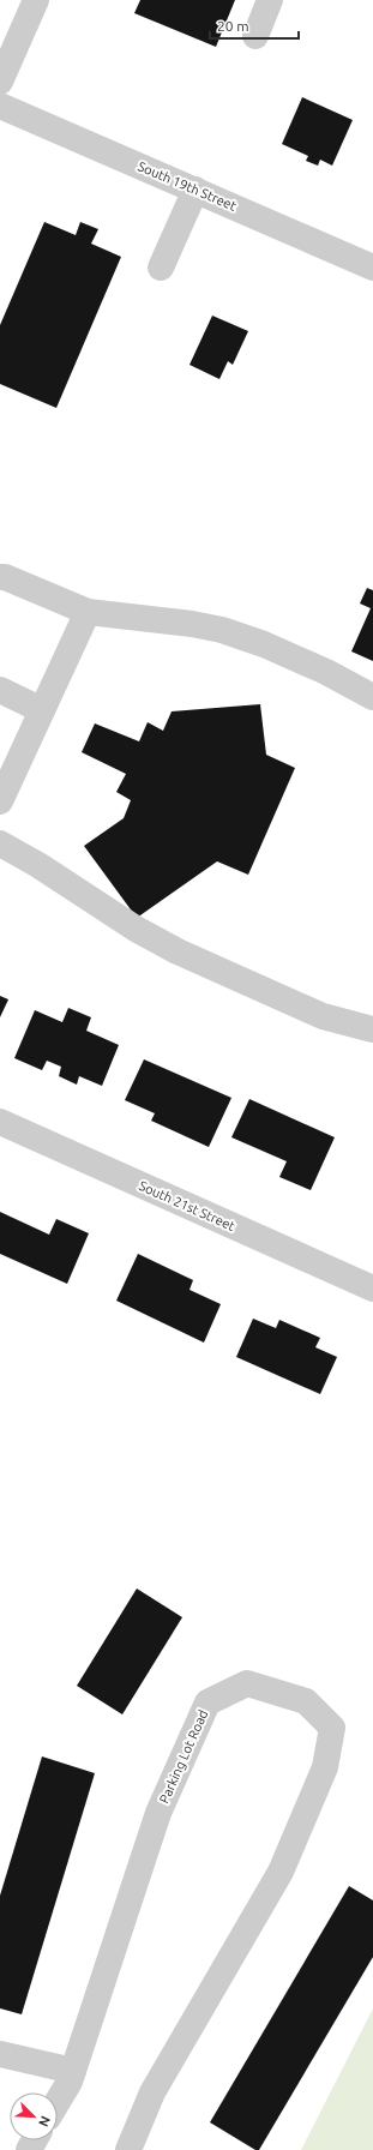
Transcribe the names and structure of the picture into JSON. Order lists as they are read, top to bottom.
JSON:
{
  "streets": {
    "street": ["South 19th Street", "South 21st Street", "Parking Lot Road"]
  },
  "scale_bar": "20 m",
  "north": "bottom right"
}
